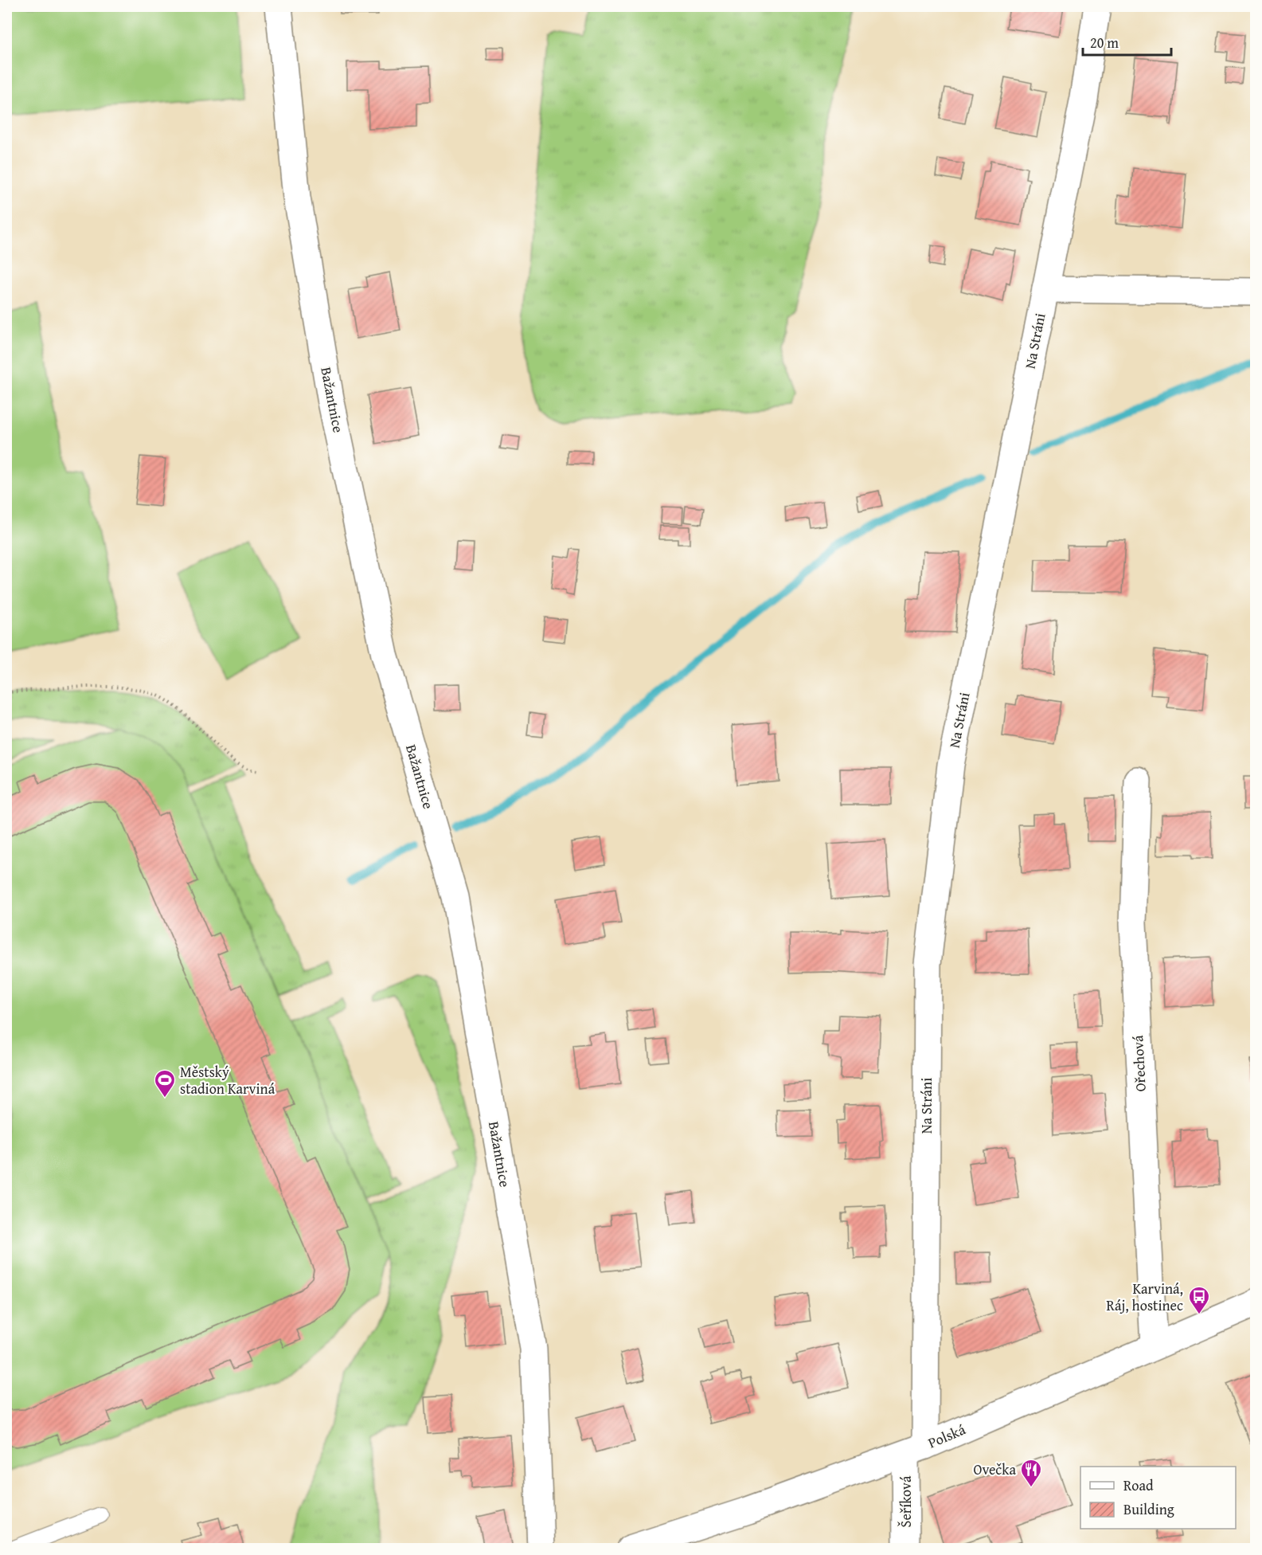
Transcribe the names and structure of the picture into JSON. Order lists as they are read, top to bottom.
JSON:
{
  "streets": {
    "street": [
      "Na Stráni",
      "Bažantnice",
      "Ořechová",
      "Polská",
      "Šeříková"
    ]
  },
  "crossings": [
    ["Na Stráni", "Polská"],
    ["Na Stráni", "Šeříková"],
    ["Ořechová", "Polská"],
    ["Polská", "Šeříková"]
  ],
  "places": {
    "sports": ["Městský stadion Karviná"],
    "bus stop": ["Karviná, Ráj, hostinec"],
    "restaurant": ["Ovečka"]
  },
  "legend": ["Road", "Building"],
  "scale_bar": "20 m"
}
